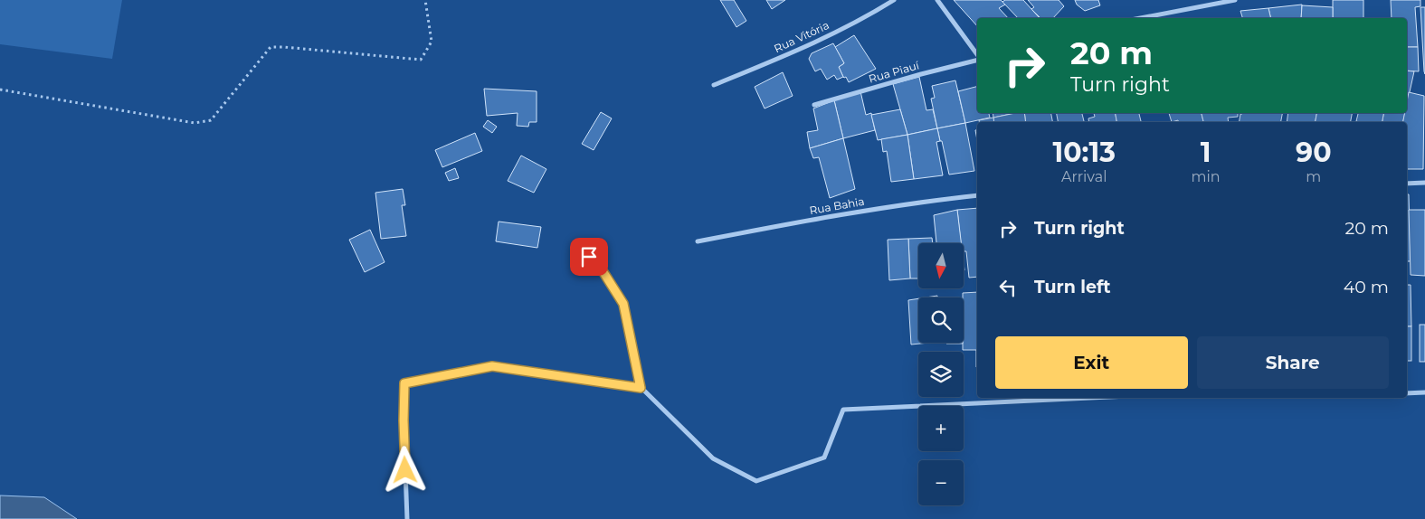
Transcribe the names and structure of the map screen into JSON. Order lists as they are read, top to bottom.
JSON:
{
  "streets": {
    "street": ["Rua Vitória", "Rua Piauí", "Rua Bahia"]
  },
  "north": "bottom",
  "page": {
    "turn": ["20 m", "Turn right"],
    "eta": [
      "10:13",
      "Arrival",
      "1",
      "min",
      "90",
      "m"
    ],
    "list": [
      {
        "name": "Turn right",
        "value": "20 m"
      },
      {
        "name": "Turn left",
        "value": "40 m"
      }
    ],
    "map_buttons": ["+", "−"],
    "buttons": ["Exit", "Share"]
  }
}
